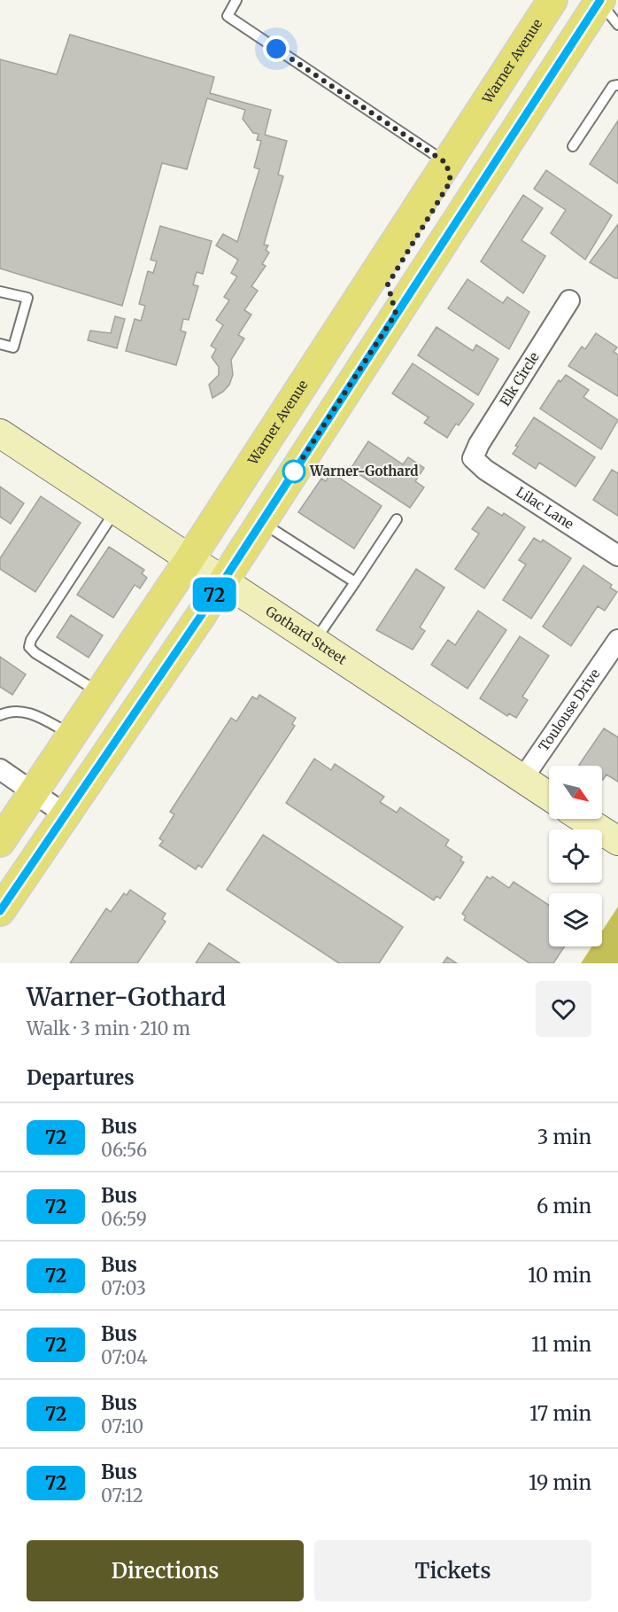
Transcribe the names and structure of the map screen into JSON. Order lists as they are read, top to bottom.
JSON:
{
  "streets": {
    "main road": ["Warner Avenue"],
    "street": [
      "Elk Circle",
      "Lilac Lane",
      "Gothard Street",
      "Toulouse Drive"
    ]
  },
  "crossings": [
    ["Warner Avenue", "Gothard Street"],
    ["Elk Circle", "Lilac Lane"],
    ["Gothard Street", "Toulouse Drive"]
  ],
  "places": ["Warner-Gothard"],
  "lines": ["bus line 72"],
  "north": "bottom right",
  "page": {
    "on_map": "72",
    "heading": [
      ["Warner-Gothard", "Walk · 3 min · 210 m"],
      "Departures"
    ],
    "list": [
      {
        "mark": "72",
        "name": "Bus",
        "note": "06:56",
        "value": "3 min"
      },
      {
        "mark": "72",
        "name": "Bus",
        "note": "06:59",
        "value": "6 min"
      },
      {
        "mark": "72",
        "name": "Bus",
        "note": "07:03",
        "value": "10 min"
      },
      {
        "mark": "72",
        "name": "Bus",
        "note": "07:04",
        "value": "11 min"
      },
      {
        "mark": "72",
        "name": "Bus",
        "note": "07:10",
        "value": "17 min"
      },
      {
        "mark": "72",
        "name": "Bus",
        "note": "07:12",
        "value": "19 min"
      }
    ],
    "buttons": ["Directions", "Tickets"]
  }
}
